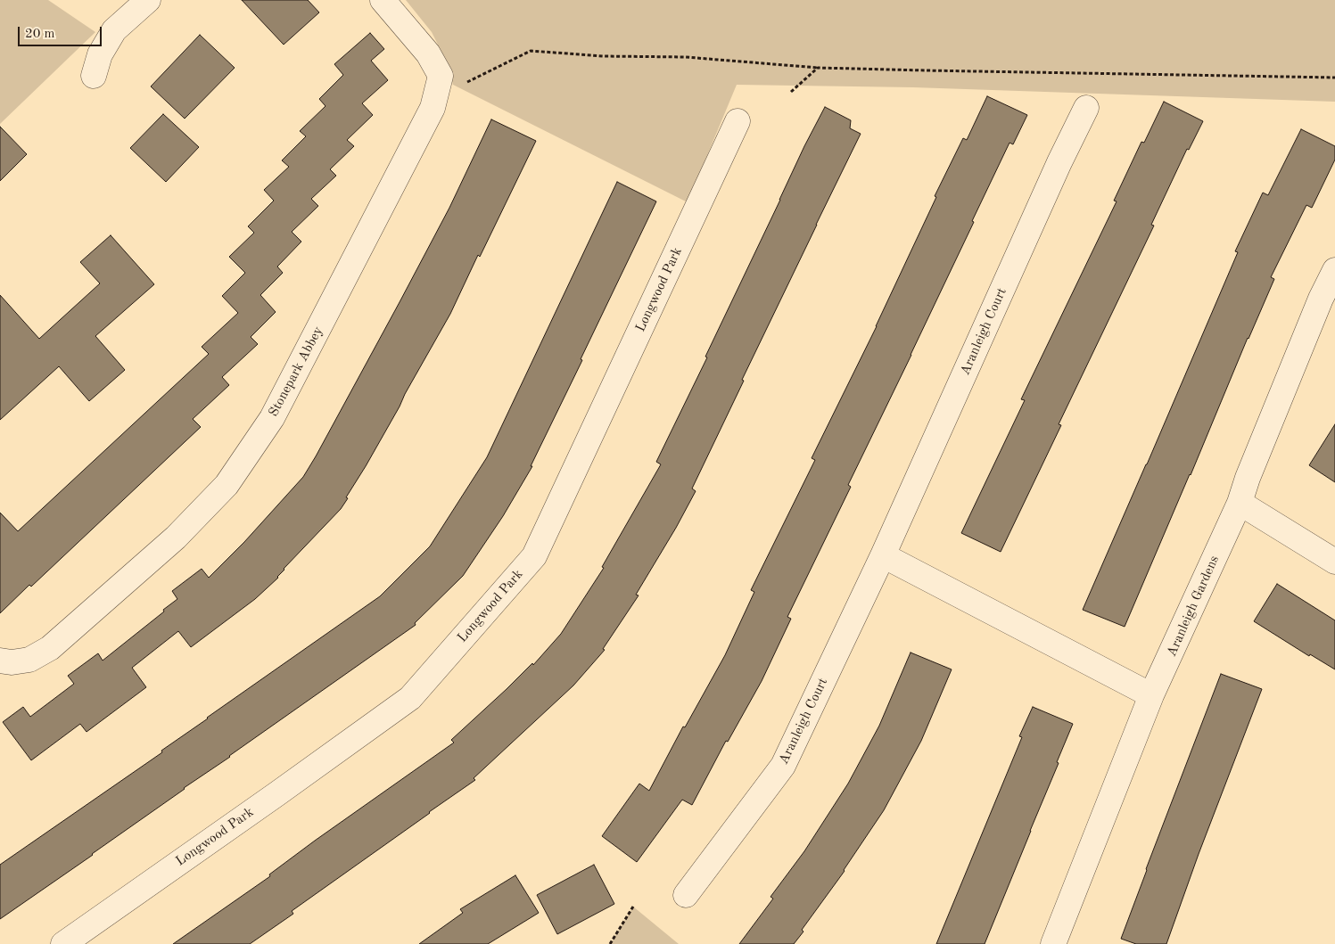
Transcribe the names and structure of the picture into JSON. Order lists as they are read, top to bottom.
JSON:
{
  "streets": {
    "street": [
      "Longwood Park",
      "Aranleigh Court",
      "Stonepark Abbey",
      "Aranleigh Gardens"
    ]
  },
  "scale_bar": "20 m"
}
